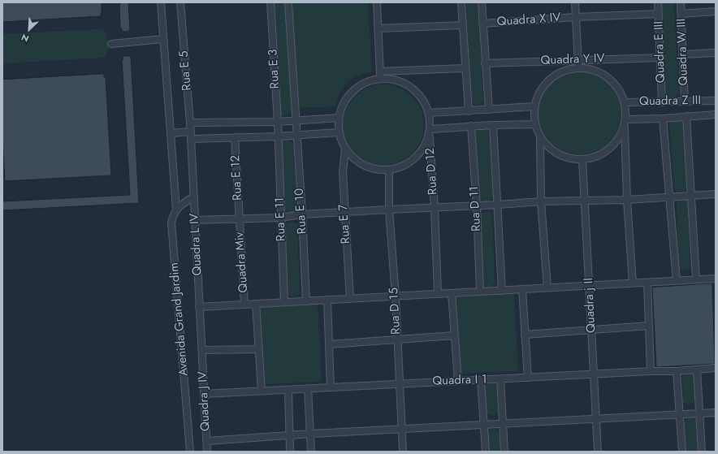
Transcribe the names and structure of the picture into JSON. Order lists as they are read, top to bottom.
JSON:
{
  "streets": {
    "street": [
      "Quadra X IV",
      "Quadra E III",
      "Quadra W III",
      "Quadra Y IV",
      "Rua E 3",
      "Rua E 5",
      "Quadra Z III",
      "Rua D 12",
      "Rua E 12",
      "Rua D 11",
      "Rua E 10",
      "Rua E 11",
      "Rua E 7",
      "Quadra L IV",
      "Quadra Miv",
      "Quadra j II",
      "Rua D 15",
      "Avenida Grand Jardim",
      "Quadra I 1",
      "Quadra J IV"
    ]
  },
  "crossings": [
    ["Quadra X IV", "Quadra E III"],
    ["Quadra E III", "Quadra Y IV"],
    ["Quadra E III", "Quadra Z III"],
    ["Quadra W III", "Quadra Z III"],
    ["Rua E 3", "Rua E 11"],
    ["Rua E 5", "Quadra L IV"],
    ["Quadra Z III", "Quadra j II"],
    ["Rua D 12", "Rua E 7"],
    ["Rua D 12", "Rua D 15"],
    ["Rua E 12", "Quadra Miv"],
    ["Rua E 7", "Rua D 15"],
    ["Quadra L IV", "Quadra J IV"],
    ["Quadra j II", "Quadra I 1"],
    ["Rua D 15", "Quadra I 1"],
    ["Quadra I 1", "Quadra J IV"]
  ],
  "north": "bottom left"
}
